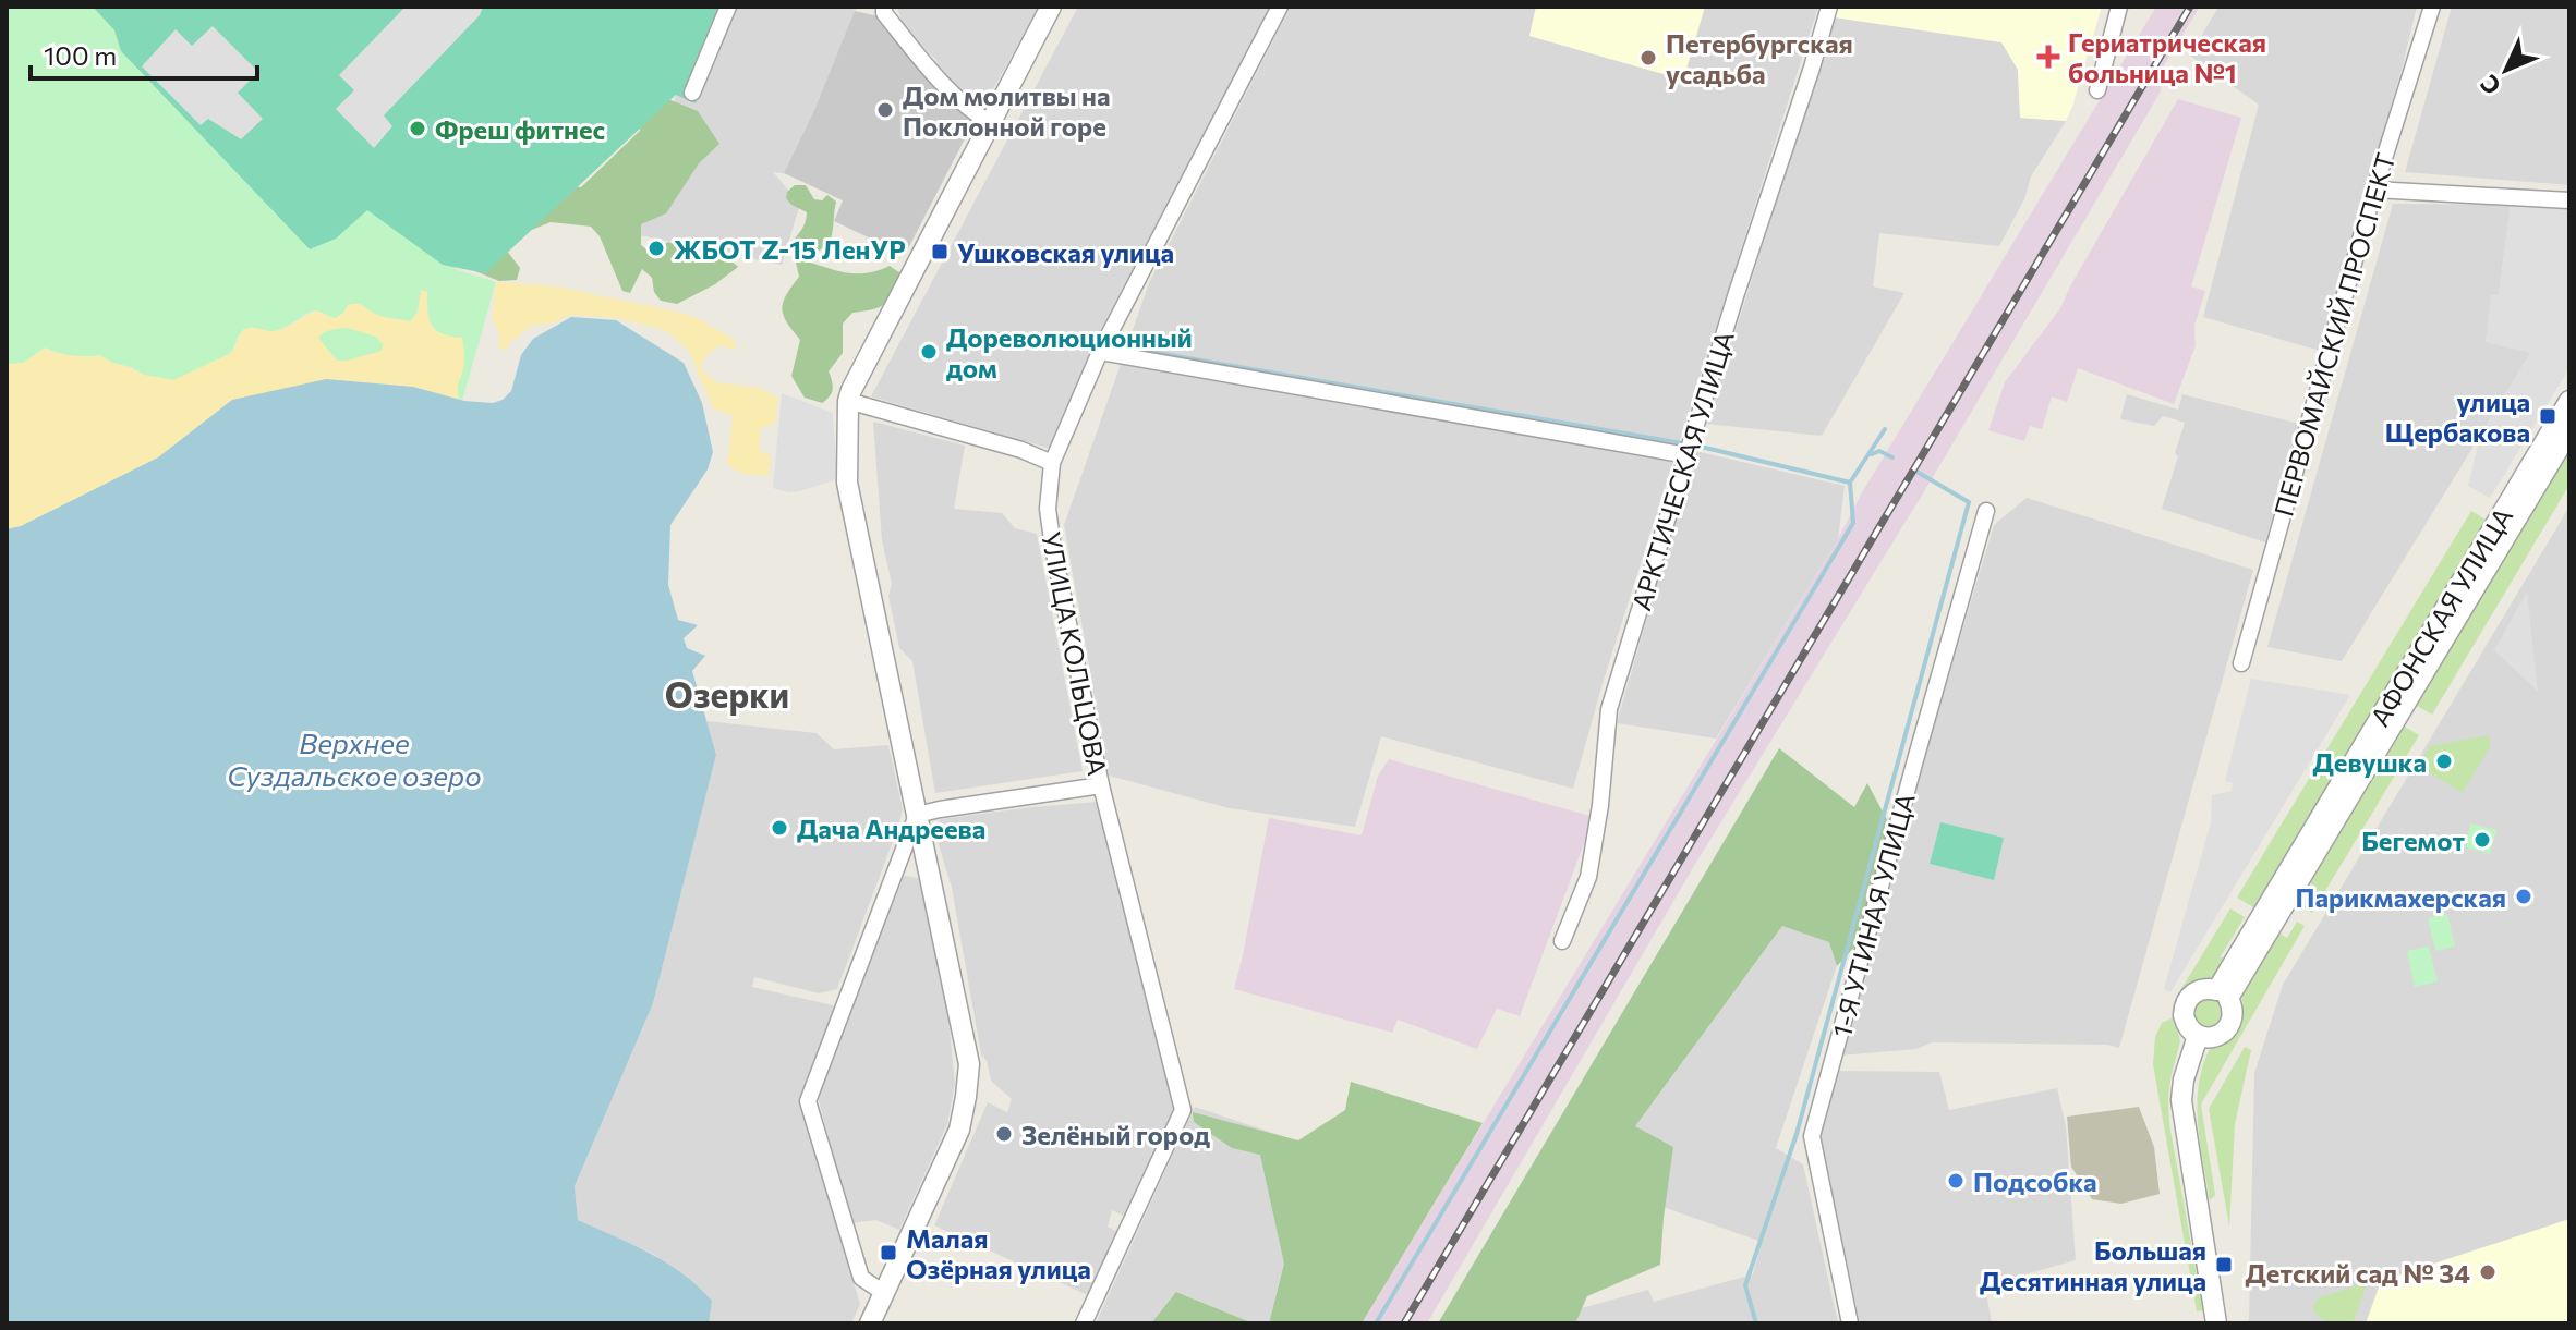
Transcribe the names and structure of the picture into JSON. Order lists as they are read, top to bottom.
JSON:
{
  "streets": {
    "street": [
      "ПЕРВОМАЙСКИЙ ПРОСПЕКТ",
      "АРКТИЧЕСКАЯ УЛИЦА",
      "АФОНСКАЯ УЛИЦА",
      "УЛИЦА КОЛЬЦОВА",
      "1-Я УТИНАЯ УЛИЦА"
    ]
  },
  "districts": ["Озерки"],
  "water": ["Верхнее Суздальское озеро"],
  "places": {
    "health": ["Гериатрическая больница №1"],
    "other": [
      "Петербургская усадьба",
      "Дом молитвы на Поклонной горе",
      "Фреш фитнес",
      "ЖБОТ Z-15 ЛенУР",
      "Дореволюционный дом",
      "Девушка",
      "Дача Андреева",
      "Бегемот",
      "Парикмахерская",
      "Зелёный город",
      "Подсобка",
      "Детский сад № 34"
    ],
    "transit": [
      "Ушковская улица",
      "улица Щербакова",
      "Малая Озёрная улица",
      "Большая Десятинная улица"
    ]
  },
  "scale_bar": "100 m",
  "north": "bottom left"
}
